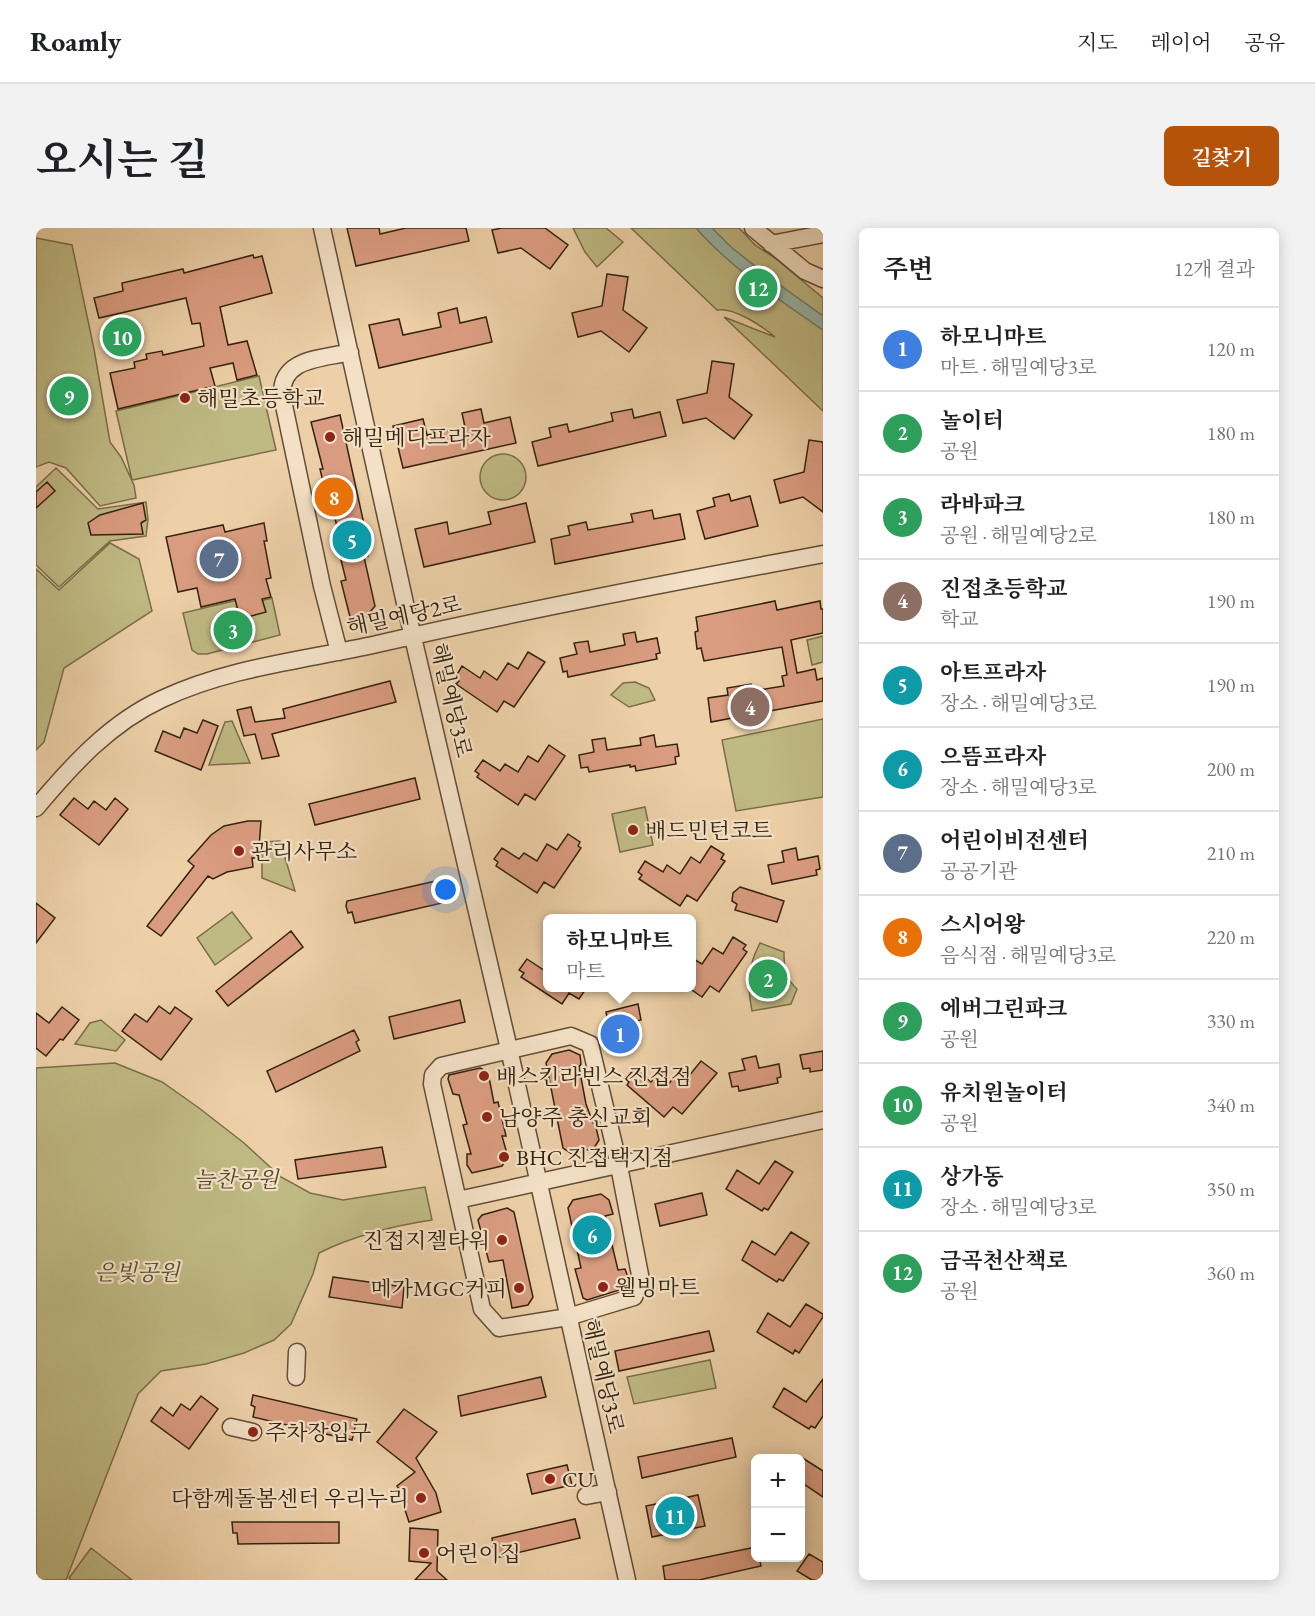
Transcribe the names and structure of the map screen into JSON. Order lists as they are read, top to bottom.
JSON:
{
  "streets": {
    "street": ["해밀예당2로", "해밀예당3로"]
  },
  "crossings": [
    ["해밀예당2로", "해밀예당3로"]
  ],
  "parks": ["늘찬공원", "은빛공원"],
  "places": [
    "해밀초등학교",
    "해밀메디프라자",
    "배드민턴코트",
    "관리사무소",
    "배스킨라빈스 진접점",
    "남양주 충신교회",
    "BHC 진접택지점",
    "진접지젤타워",
    "웰빙마트",
    "메가MGC커피",
    "주차장입구",
    "CU",
    "다함께돌봄센터 우리누리",
    "어린이집"
  ],
  "page": {
    "header": "Roamly",
    "nav": ["지도", "레이어", "공유"],
    "title": "오시는 길",
    "buttons": "길찾기",
    "heading": ["주변", "12개 결과"],
    "pins": [
      "12",
      "10",
      "9",
      "8",
      "5",
      "7",
      "3",
      "4",
      "2",
      "1",
      "6",
      "11"
    ],
    "list": [
      {
        "mark": "1",
        "name": "하모니마트",
        "note": "마트 · 해밀예당3로",
        "value": "120 m"
      },
      {
        "mark": "2",
        "name": "놀이터",
        "note": "공원",
        "value": "180 m"
      },
      {
        "mark": "3",
        "name": "라바파크",
        "note": "공원 · 해밀예당2로",
        "value": "180 m"
      },
      {
        "mark": "4",
        "name": "진접초등학교",
        "note": "학교",
        "value": "190 m"
      },
      {
        "mark": "5",
        "name": "아트프라자",
        "note": "장소 · 해밀예당3로",
        "value": "190 m"
      },
      {
        "mark": "6",
        "name": "으뜸프라자",
        "note": "장소 · 해밀예당3로",
        "value": "200 m"
      },
      {
        "mark": "7",
        "name": "어린이비전센터",
        "note": "공공기관",
        "value": "210 m"
      },
      {
        "mark": "8",
        "name": "스시어왕",
        "note": "음식점 · 해밀예당3로",
        "value": "220 m"
      },
      {
        "mark": "9",
        "name": "에버그린파크",
        "note": "공원",
        "value": "330 m"
      },
      {
        "mark": "10",
        "name": "유치원놀이터",
        "note": "공원",
        "value": "340 m"
      },
      {
        "mark": "11",
        "name": "상가동",
        "note": "장소 · 해밀예당3로",
        "value": "350 m"
      },
      {
        "mark": "12",
        "name": "금곡천산책로",
        "note": "공원",
        "value": "360 m"
      }
    ],
    "popup": ["하모니마트", "마트"],
    "map_buttons": ["+", "−"]
  }
}
